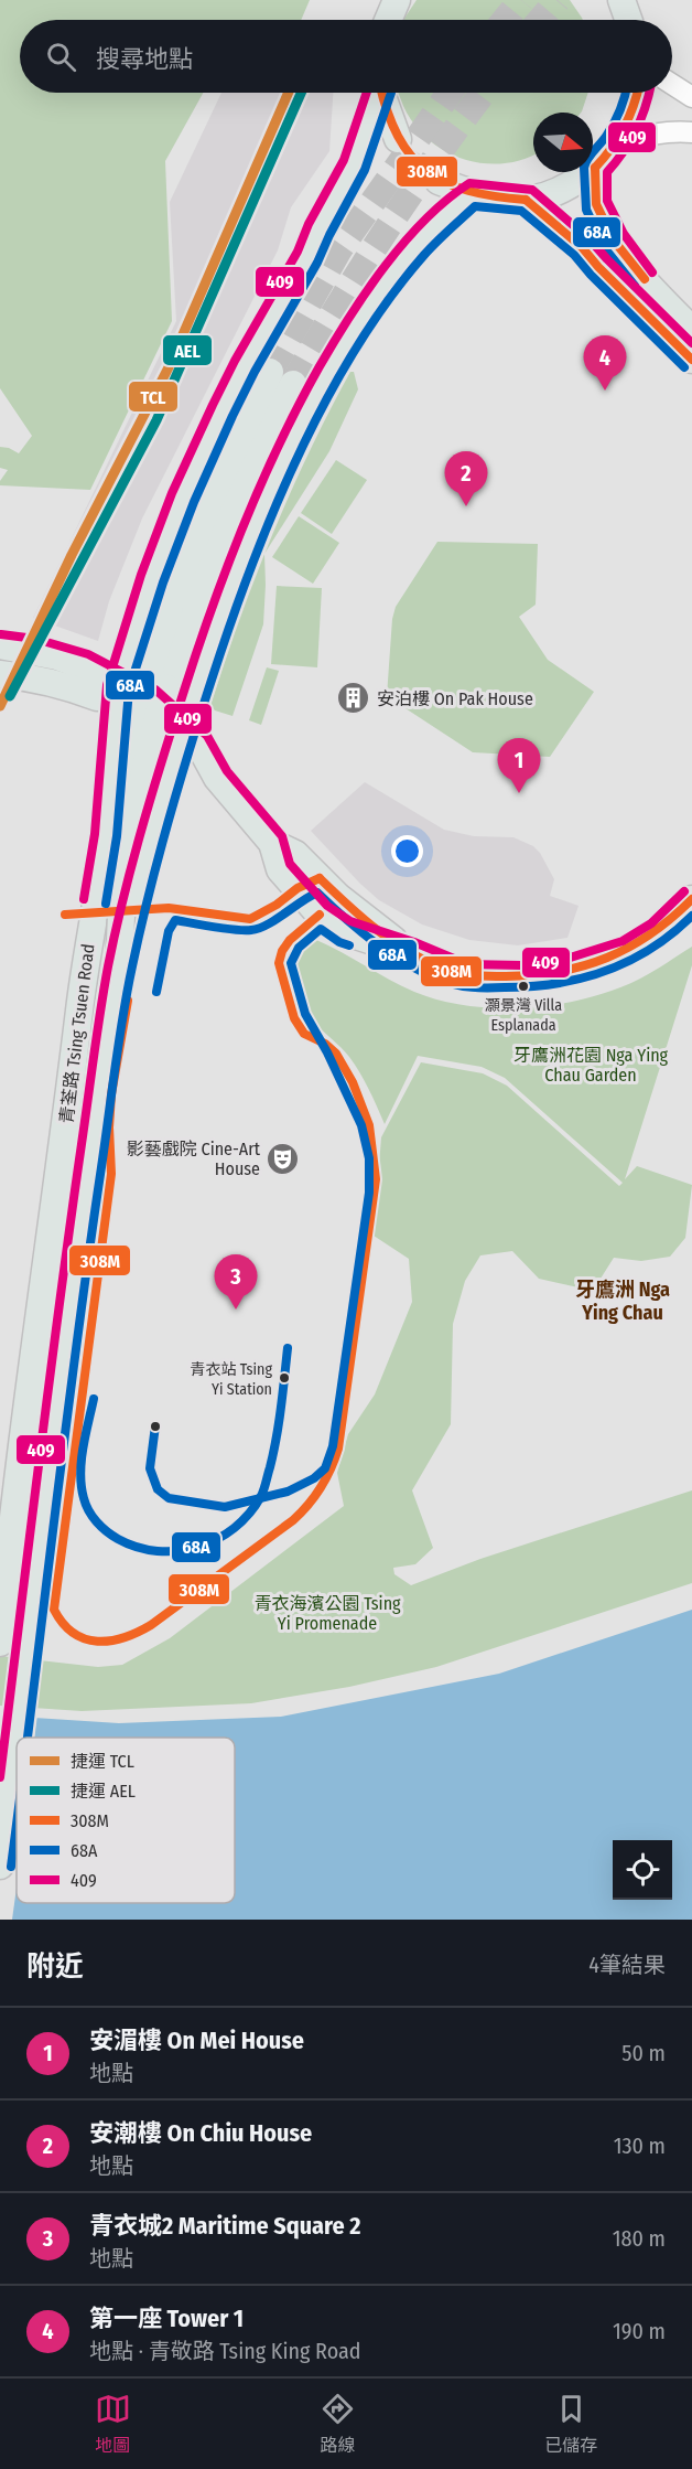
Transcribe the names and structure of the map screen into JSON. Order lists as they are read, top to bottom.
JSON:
{
  "streets": {
    "main road": ["青荃路 Tsing Tsuen Road"]
  },
  "districts": ["牙鷹洲 Nga Ying Chau"],
  "parks": ["牙鷹洲花園 Nga Ying Chau Garden", "青衣海濱公園 Tsing Yi Promenade"],
  "places": {
    "building": ["安泊樓 On Pak House"],
    "other": ["灝景灣 Villa Esplanada", "青衣站 Tsing Yi Station"],
    "theatre": ["影藝戲院 Cine-Art House"]
  },
  "lines": [
    "metro line TCL",
    "metro line AEL",
    "transit line 308M",
    "transit line 68A",
    "transit line 409"
  ],
  "legend": [
    "捷運 TCL",
    "捷運 AEL",
    "308M",
    "68A",
    "409"
  ],
  "north": "right",
  "page": {
    "search": "搜尋地點",
    "pins": [
      "4",
      "2",
      "1",
      "3"
    ],
    "heading": ["附近", "4筆結果"],
    "list": [
      {
        "mark": "1",
        "name": "安湄樓 On Mei House",
        "note": "地點",
        "value": "50 m"
      },
      {
        "mark": "2",
        "name": "安潮樓 On Chiu House",
        "note": "地點",
        "value": "130 m"
      },
      {
        "mark": "3",
        "name": "青衣城2 Maritime Square 2",
        "note": "地點",
        "value": "180 m"
      },
      {
        "mark": "4",
        "name": "第一座 Tower 1",
        "note": "地點 · 青敬路 Tsing King Road",
        "value": "190 m"
      }
    ],
    "nav": ["地圖", "路線", "已儲存"]
  }
}
